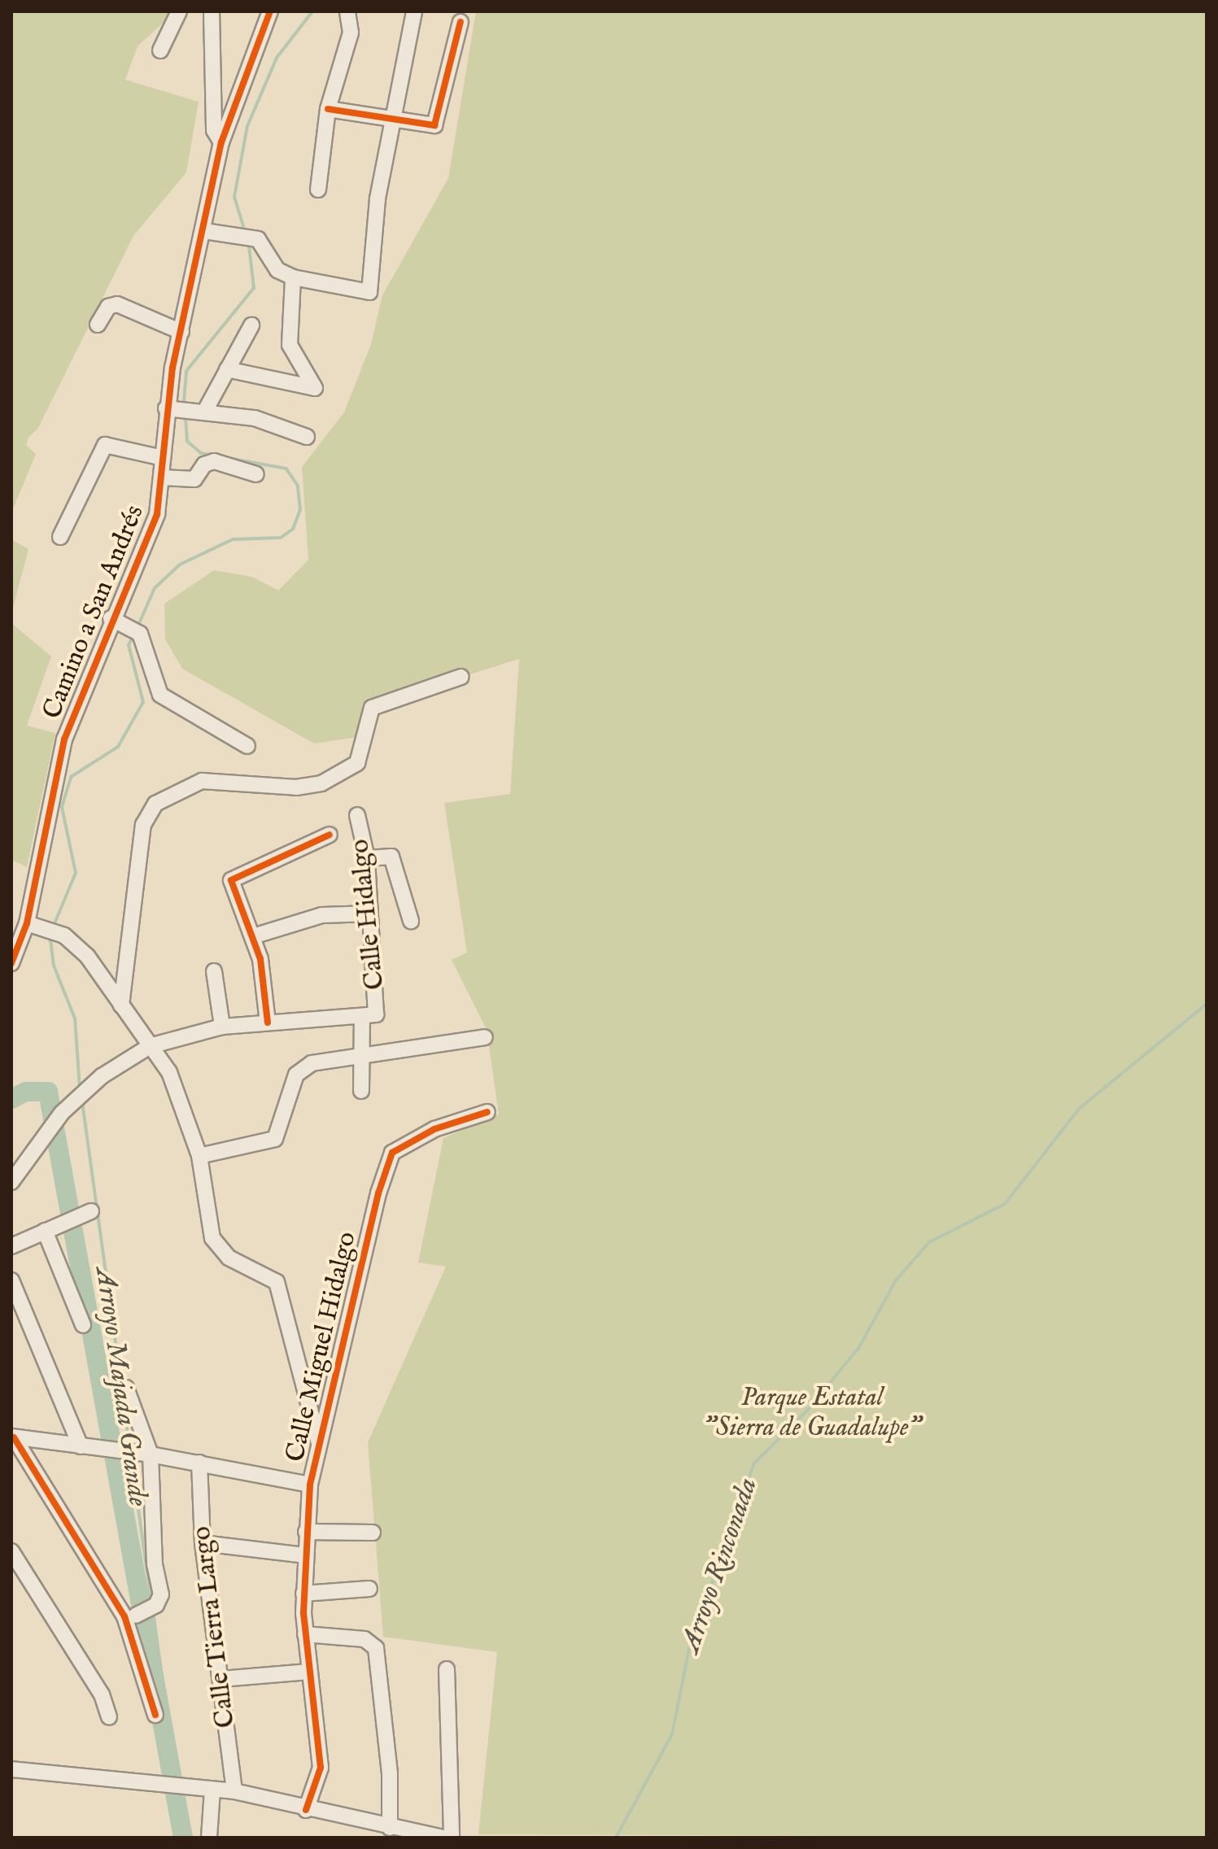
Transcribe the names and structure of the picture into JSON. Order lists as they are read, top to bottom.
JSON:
{
  "streets": {
    "street": [
      "Camino a San Andrés",
      "Calle Hidalgo",
      "Calle Miguel Hidalgo",
      "Calle Tierra Largo"
    ]
  },
  "water": ["Arroyo Majada Grande", "Arroyo Rinconada"],
  "parks": ["Parque Estatal \"Sierra de Guadalupe\""]
}
